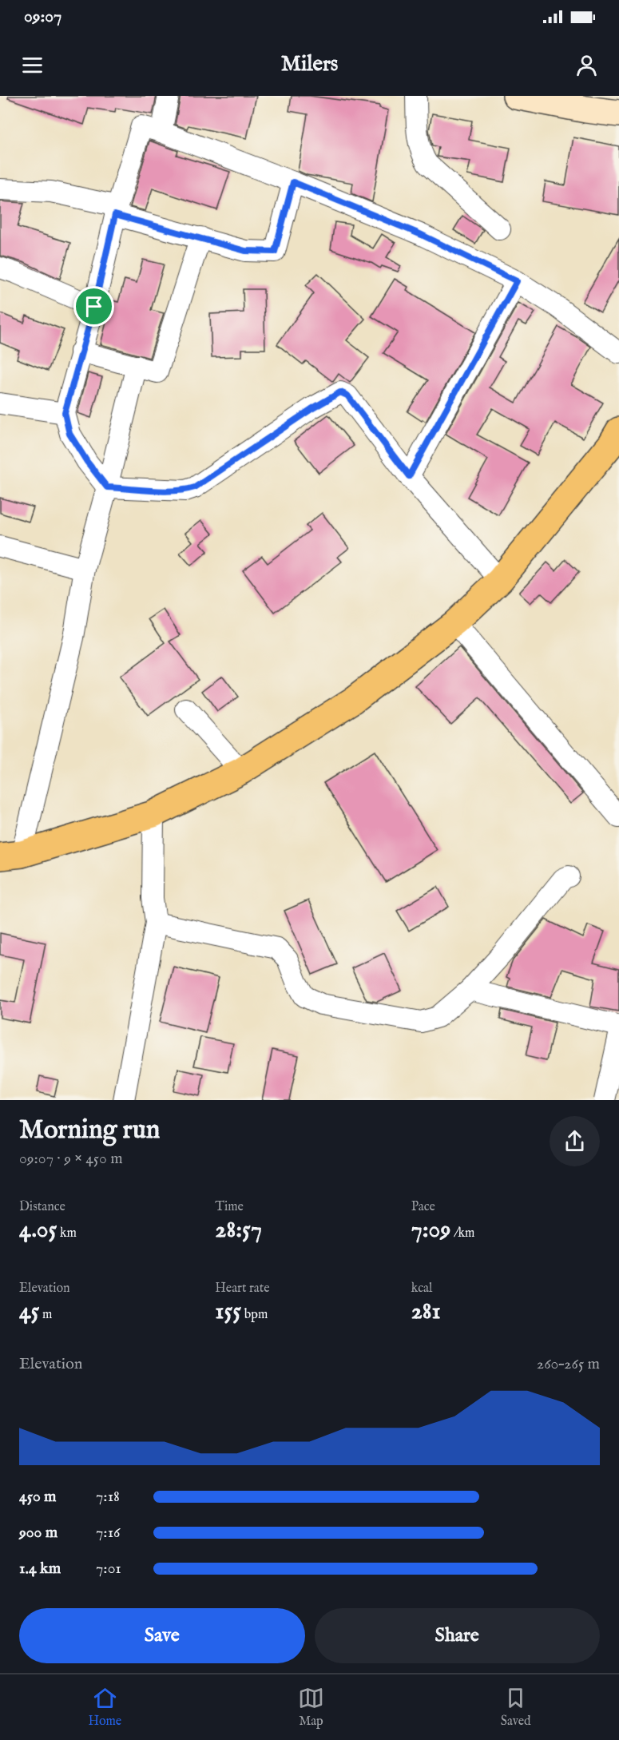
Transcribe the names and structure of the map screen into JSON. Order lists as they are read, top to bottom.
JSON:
{
  "page": {
    "status": "09:07",
    "header": "Milers",
    "heading": ["Morning run", "09:07 · 9 × 450 m"],
    "stats": [
      ["Distance", "4.05 km"],
      ["Time", "28:57"],
      ["Pace", "7:09 /km"],
      ["Elevation", "45 m"],
      ["Heart rate", "155 bpm"],
      ["kcal", "281"]
    ],
    "chart": ["Elevation", "260–265 m"],
    "list": [
      {
        "name": "450 m",
        "note": "7:18"
      },
      {
        "name": "900 m",
        "note": "7:16"
      },
      {
        "name": "1.4 km",
        "note": "7:01"
      }
    ],
    "buttons": ["Save", "Share"],
    "tabs": ["Home", "Map", "Saved"]
  }
}
